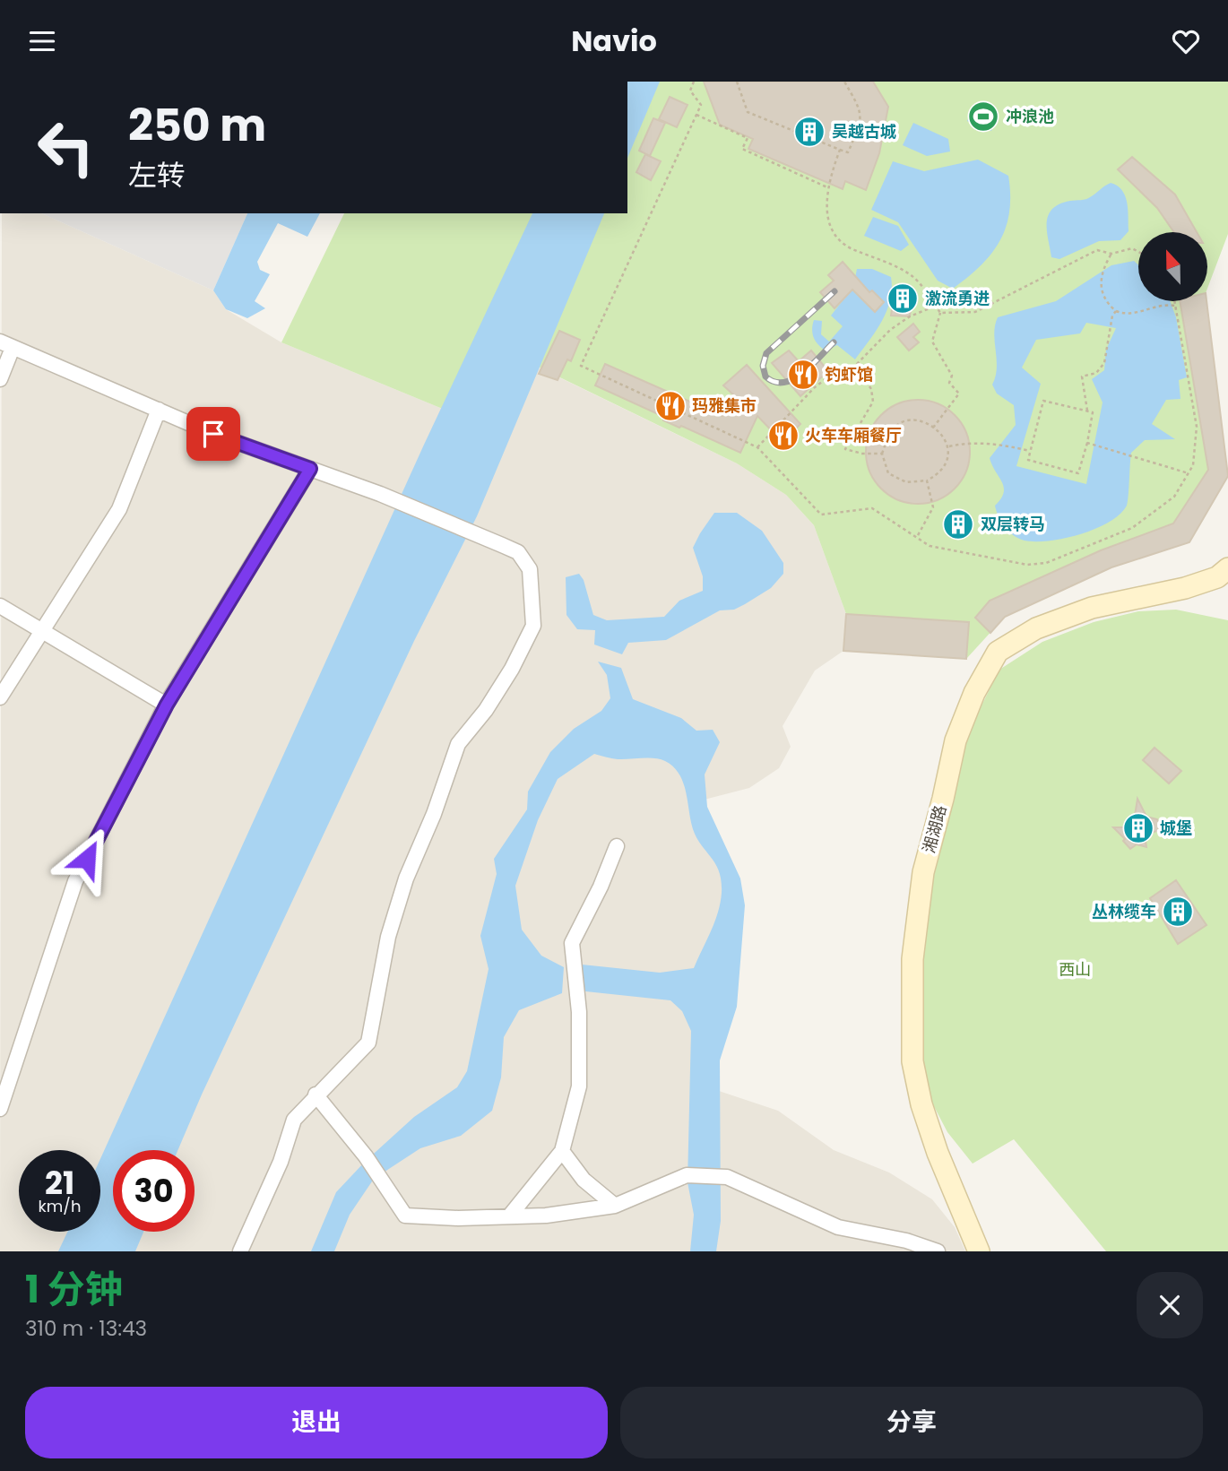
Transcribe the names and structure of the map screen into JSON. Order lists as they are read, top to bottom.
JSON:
{
  "streets": {
    "main road": ["湘湖路"]
  },
  "parks": ["西山"],
  "places": {
    "sports": ["冲浪池"],
    "building": [
      "吴越古城",
      "激流勇进",
      "双层转马",
      "城堡",
      "丛林缆车"
    ],
    "restaurant": ["钓虾馆", "玛雅集市", "火车车厢餐厅"]
  },
  "north": "top",
  "page": {
    "header": "Navio",
    "turn": ["250 m", "左转"],
    "speed": "21 km/h",
    "limit": "30",
    "heading": ["1 分钟", "310 m · 13:43"],
    "buttons": ["退出", "分享"]
  }
}
